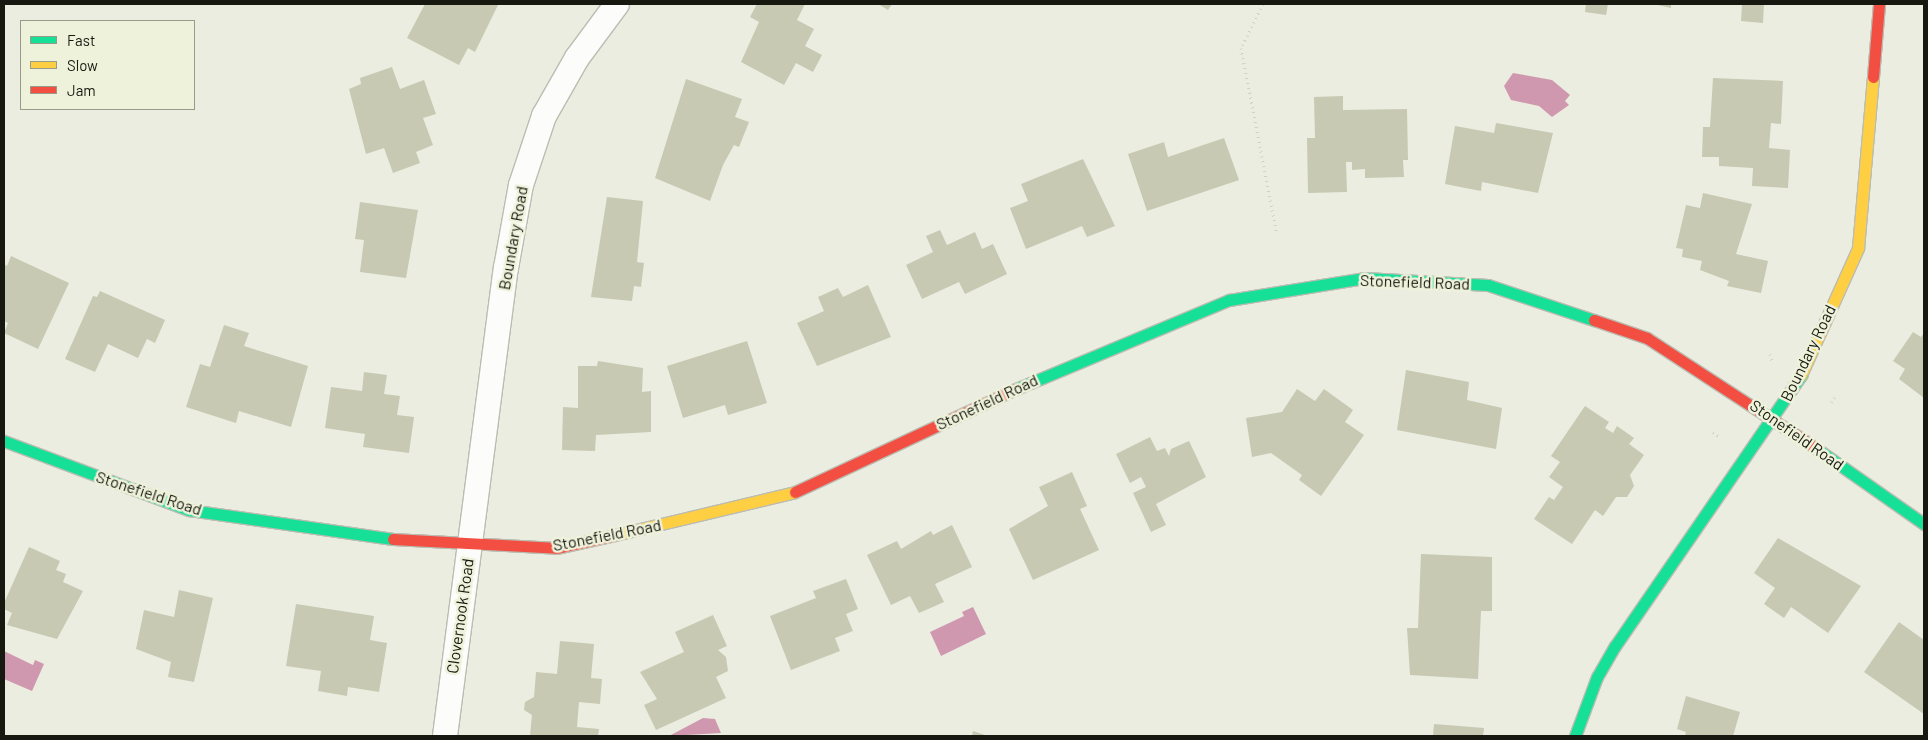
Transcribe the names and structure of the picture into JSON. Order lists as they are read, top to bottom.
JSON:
{
  "streets": {
    "street": ["Boundary Road", "Stonefield Road", "Clovernook Road"]
  },
  "crossings": [
    ["Boundary Road", "Stonefield Road"],
    ["Boundary Road", "Clovernook Road"],
    ["Stonefield Road", "Clovernook Road"]
  ],
  "legend": ["Fast", "Slow", "Jam"]
}
